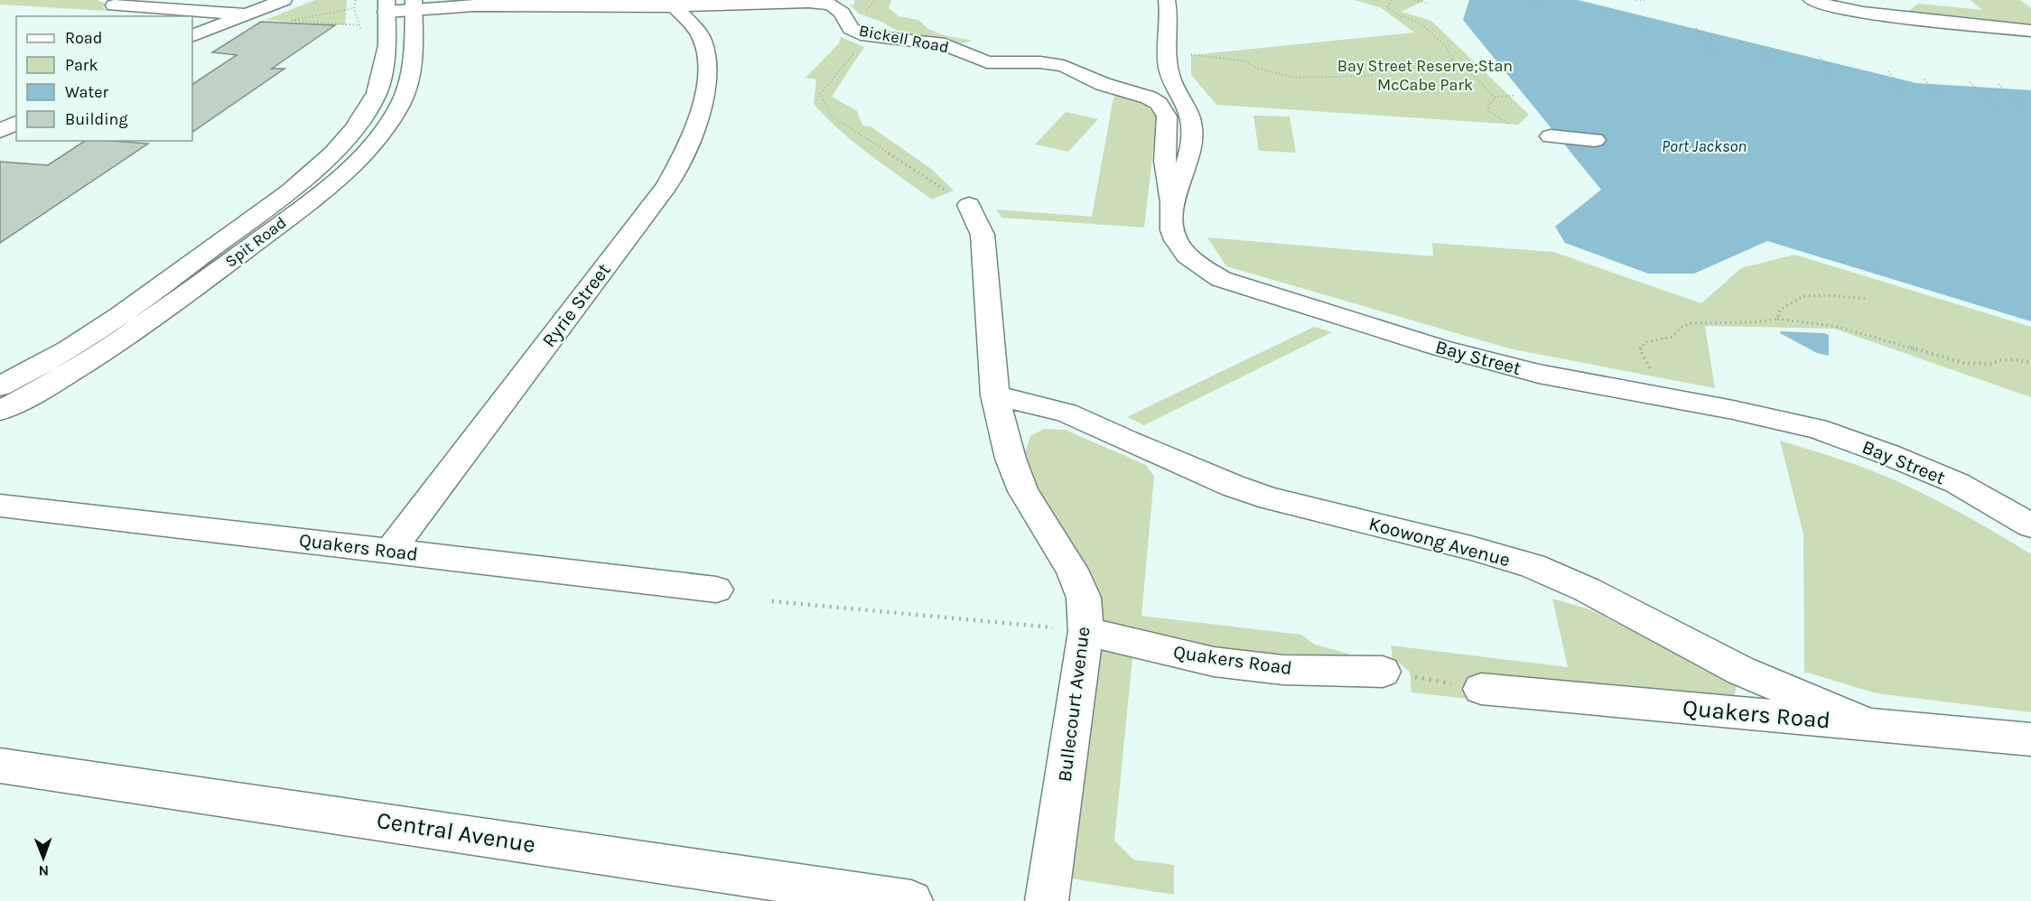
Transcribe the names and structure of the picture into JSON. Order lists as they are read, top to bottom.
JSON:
{
  "streets": {
    "main road": [
      "Bickell Road",
      "Spit Road",
      "Ryrie Street",
      "Bay Street",
      "Koowong Avenue",
      "Quakers Road",
      "Bullecourt Avenue",
      "Central Avenue"
    ]
  },
  "crossings": [
    ["Bickell Road", "Spit Road"],
    ["Bickell Road", "Ryrie Street"],
    ["Bickell Road", "Bay Street"],
    ["Ryrie Street", "Quakers Road"],
    ["Koowong Avenue", "Quakers Road"],
    ["Koowong Avenue", "Bullecourt Avenue"],
    ["Quakers Road", "Bullecourt Avenue"]
  ],
  "water": ["Port Jackson"],
  "parks": ["Bay Street Reserve;Stan McCabe Park"],
  "legend": [
    "Road",
    "Park",
    "Water",
    "Building"
  ],
  "north": "bottom"
}
